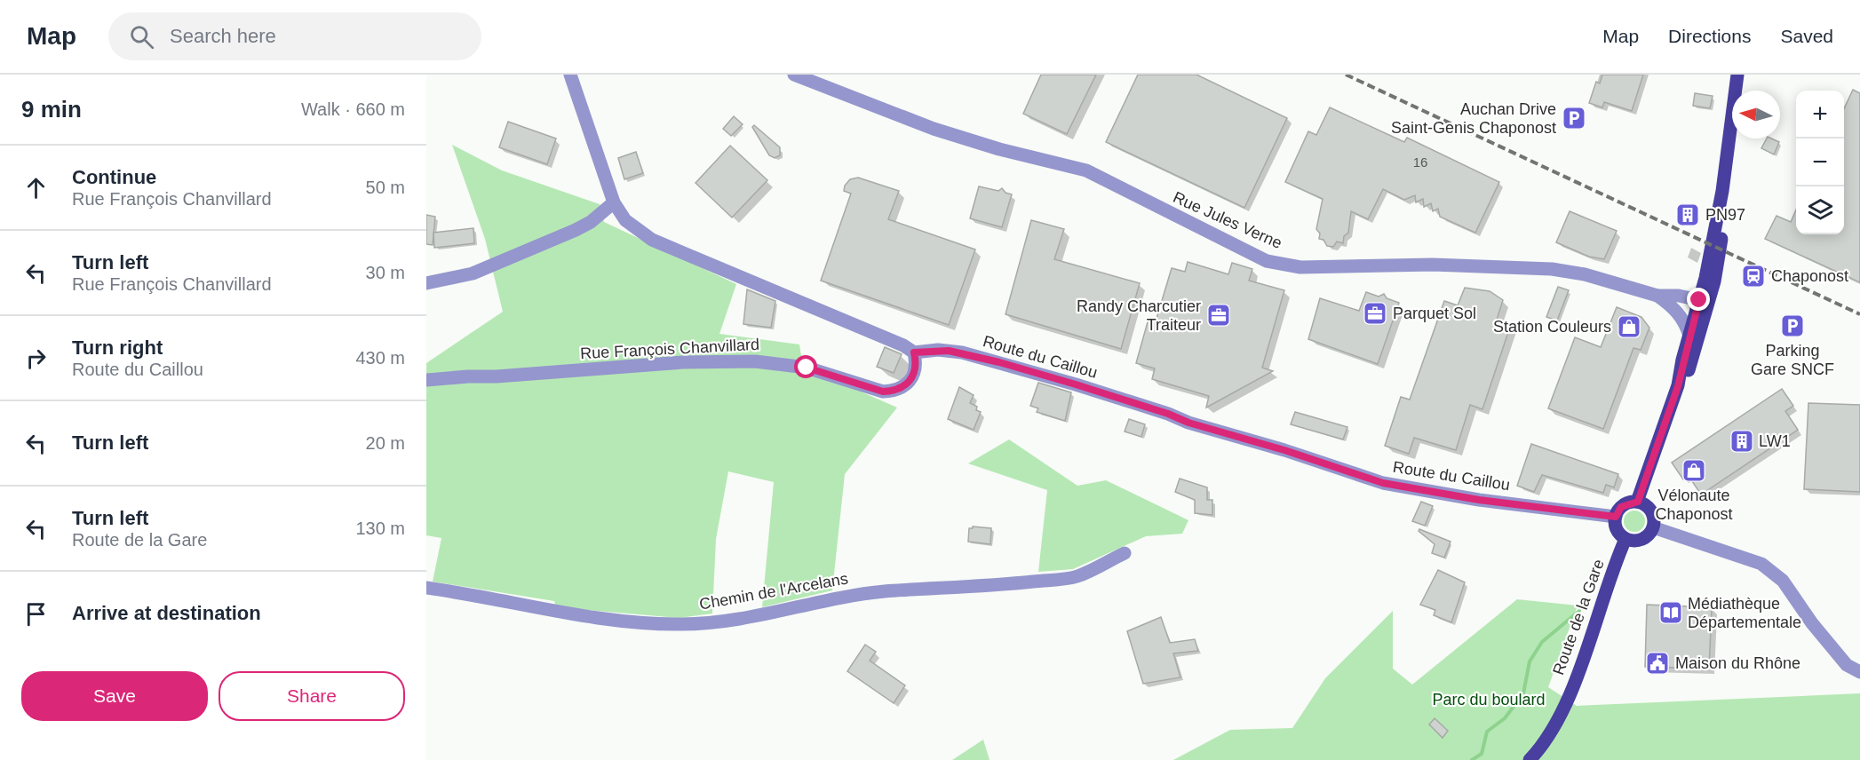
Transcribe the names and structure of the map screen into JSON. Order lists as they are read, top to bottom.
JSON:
{
  "streets": {
    "main road": ["Route de la Gare"],
    "street": [
      "Rue Jules Verne",
      "Rue François Chanvillard",
      "Route du Caillou",
      "Chemin de l'Arcelans"
    ]
  },
  "crossings": [
    ["Rue François Chanvillard", "Route du Caillou"],
    ["Route du Caillou", "Route de la Gare"]
  ],
  "parks": ["Parc du boulard"],
  "places": {
    "parking": ["Auchan Drive Saint-Genis Chaponost", "Parking Gare SNCF"],
    "building": ["PN97", "LW1"],
    "station": ["Chaponost"],
    "office": ["Parquet Sol", "Randy Charcutier Traiteur"],
    "shop": ["Station Couleurs", "Vélonaute Chaponost"],
    "library": ["Médiathèque Départementale"],
    "public building": ["Maison du Rhône"]
  },
  "house_numbers": ["16"],
  "north": "left",
  "page": {
    "header": "Map",
    "search": "Search here",
    "nav": ["Map", "Directions", "Saved"],
    "heading": ["9 min", "Walk · 660 m"],
    "map_buttons": ["+", "−"],
    "list": [
      ["Continue", "Rue François Chanvillard", "50 m"],
      ["Turn left", "Rue François Chanvillard", "30 m"],
      ["Turn right", "Route du Caillou", "430 m"],
      ["Turn left", "20 m"],
      ["Turn left", "Route de la Gare", "130 m"],
      "Arrive at destination"
    ],
    "buttons": ["Save", "Share"]
  }
}
